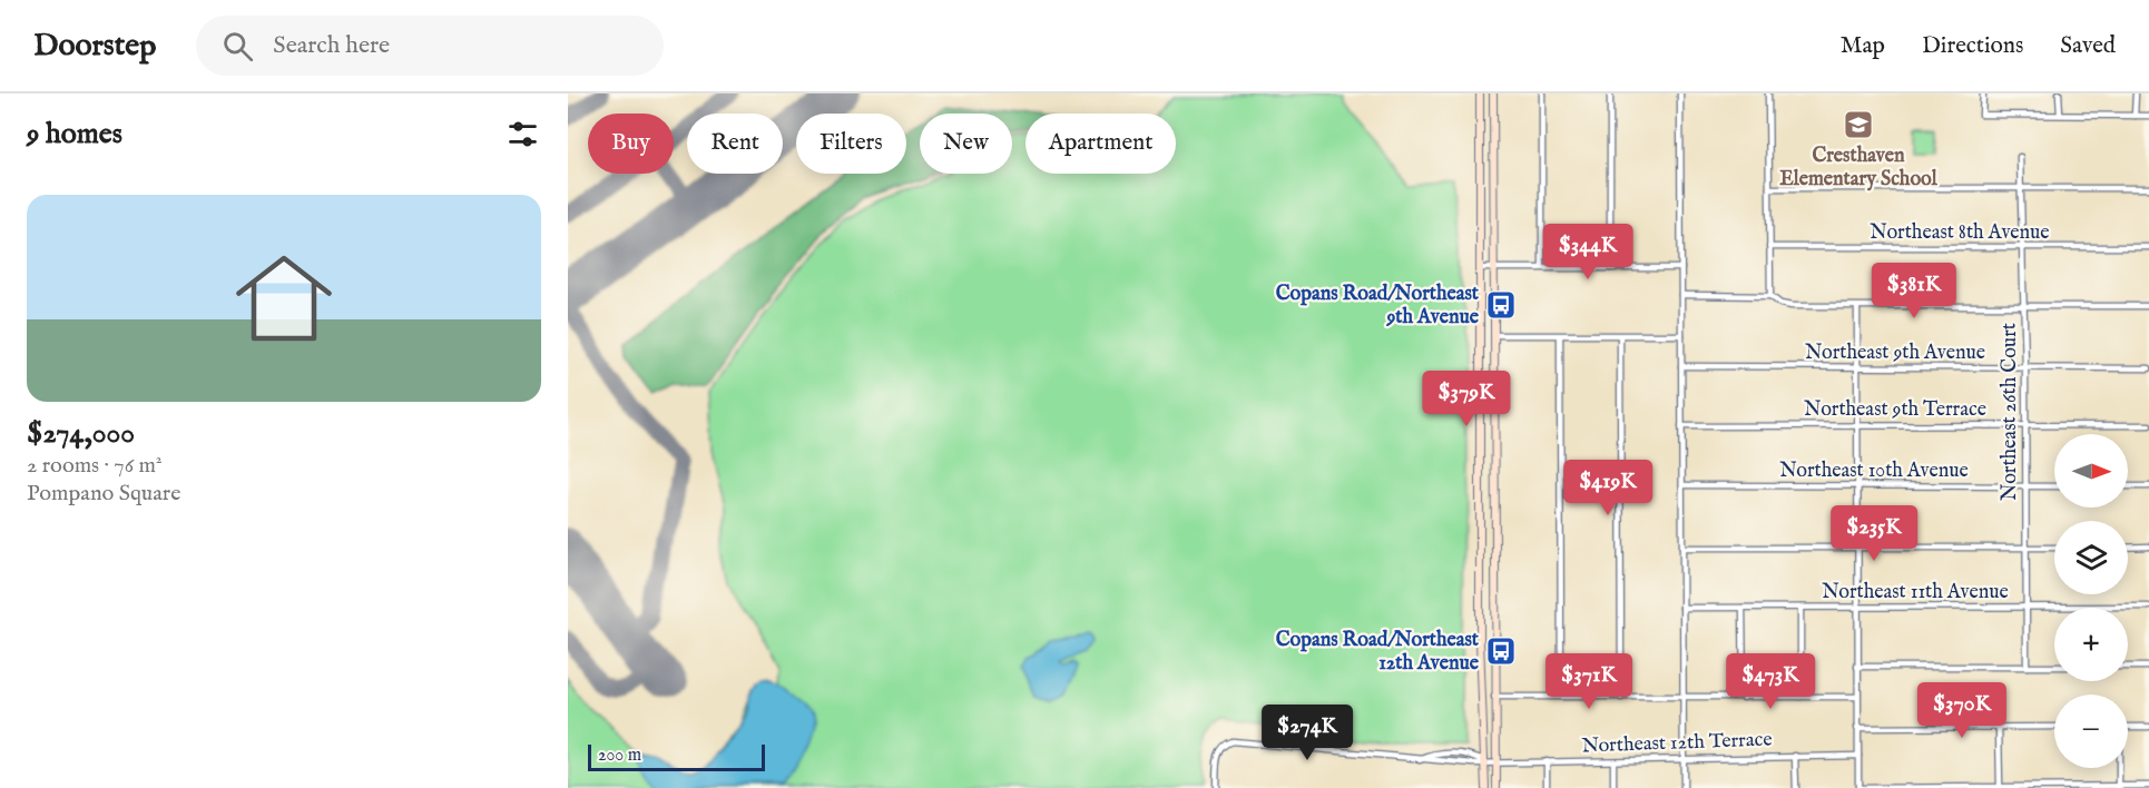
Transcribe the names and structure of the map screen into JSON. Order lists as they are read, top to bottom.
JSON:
{
  "streets": {
    "street": [
      "Northeast 8th Avenue",
      "Northeast 9th Avenue",
      "Northeast 9th Terrace",
      "Northeast 26th Court",
      "Northeast 10th Avenue",
      "Northeast 11th Avenue",
      "Northeast 12th Terrace"
    ]
  },
  "crossings": [
    ["Northeast 8th Avenue", "Northeast 26th Court"],
    ["Northeast 9th Avenue", "Northeast 26th Court"],
    ["Northeast 9th Terrace", "Northeast 26th Court"],
    ["Northeast 26th Court", "Northeast 10th Avenue"],
    ["Northeast 26th Court", "Northeast 11th Avenue"]
  ],
  "places": {
    "school or university": ["Cresthaven Elementary School"],
    "bus stop": ["Copans Road/Northeast 9th Avenue", "Copans Road/Northeast 12th Avenue"]
  },
  "scale_bar": "200 m",
  "north": "right",
  "page": {
    "header": "Doorstep",
    "search": "Search here",
    "nav": ["Map", "Directions", "Saved"],
    "heading": "9 homes",
    "chip": [
      "Buy",
      "Rent",
      "Filters",
      "New",
      "Apartment"
    ],
    "list": [
      {
        "name": "$274,000",
        "note": "2 rooms · 76 m² · Pompano Square"
      }
    ],
    "price": [
      "$344K",
      "$381K",
      "$379K",
      "$419K",
      "$235K",
      "$371K",
      "$473K",
      "$370K",
      "$274K"
    ],
    "map_buttons": ["+", "−"],
    "scale": "200 m"
  }
}
